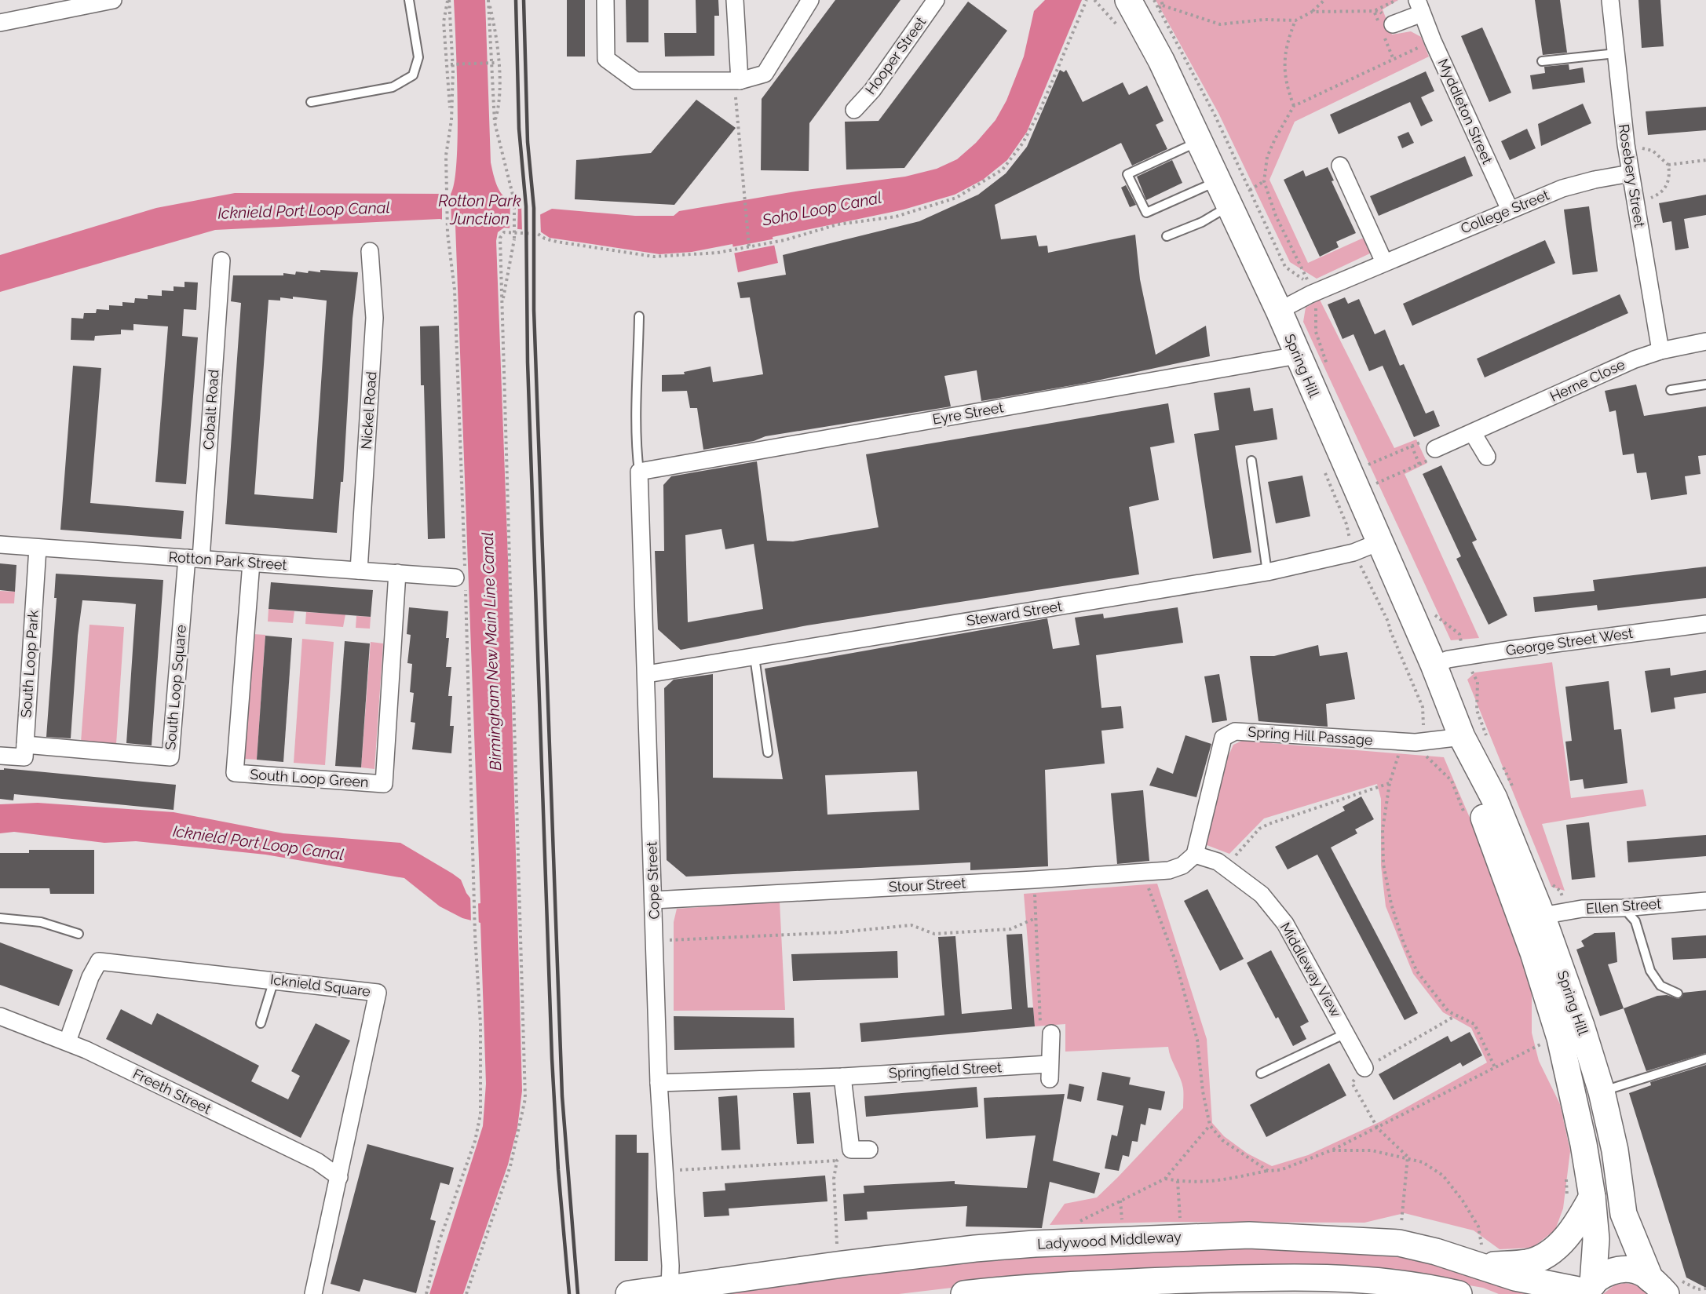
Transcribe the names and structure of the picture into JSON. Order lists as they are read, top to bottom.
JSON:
{
  "streets": {
    "main road": ["Spring Hill", "Ladywood Middleway"],
    "street": [
      "Hooper Street",
      "Myddleton Street",
      "Rosebery Street",
      "College Street",
      "Herne Close",
      "Cobalt Road",
      "Nickel Road",
      "Eyre Street",
      "Rotton Park Street",
      "Steward Street",
      "George Street West",
      "South Loop Park",
      "South Loop Square",
      "Spring Hill Passage",
      "South Loop Green",
      "Cope Street",
      "Stour Street",
      "Ellen Street",
      "Middleway View",
      "Icknield Square",
      "Springfield Street",
      "Freeth Street"
    ]
  },
  "crossings": [
    ["Myddleton Street", "College Street"],
    ["Rosebery Street", "College Street"],
    ["Rosebery Street", "Herne Close"],
    ["College Street", "Spring Hill"],
    ["Spring Hill", "Eyre Street"],
    ["Spring Hill", "Steward Street"],
    ["Spring Hill", "George Street West"],
    ["Spring Hill", "Spring Hill Passage"],
    ["Spring Hill", "Ellen Street"],
    ["Spring Hill", "Ladywood Middleway"],
    ["Cobalt Road", "Rotton Park Street"],
    ["Cobalt Road", "South Loop Square"],
    ["Nickel Road", "Rotton Park Street"],
    ["Eyre Street", "Cope Street"],
    ["Rotton Park Street", "South Loop Park"],
    ["Rotton Park Street", "South Loop Square"],
    ["Rotton Park Street", "South Loop Green"],
    ["Steward Street", "Cope Street"],
    ["South Loop Park", "South Loop Square"],
    ["Spring Hill Passage", "Stour Street"],
    ["Spring Hill Passage", "Middleway View"],
    ["Cope Street", "Stour Street"],
    ["Cope Street", "Springfield Street"],
    ["Cope Street", "Ladywood Middleway"],
    ["Stour Street", "Middleway View"],
    ["Icknield Square", "Freeth Street"]
  ],
  "water": [
    "Rotton Park Junction",
    "Soho Loop Canal",
    "Icknield Port Loop Canal",
    "Birmingham New Main Line Canal"
  ]
}
